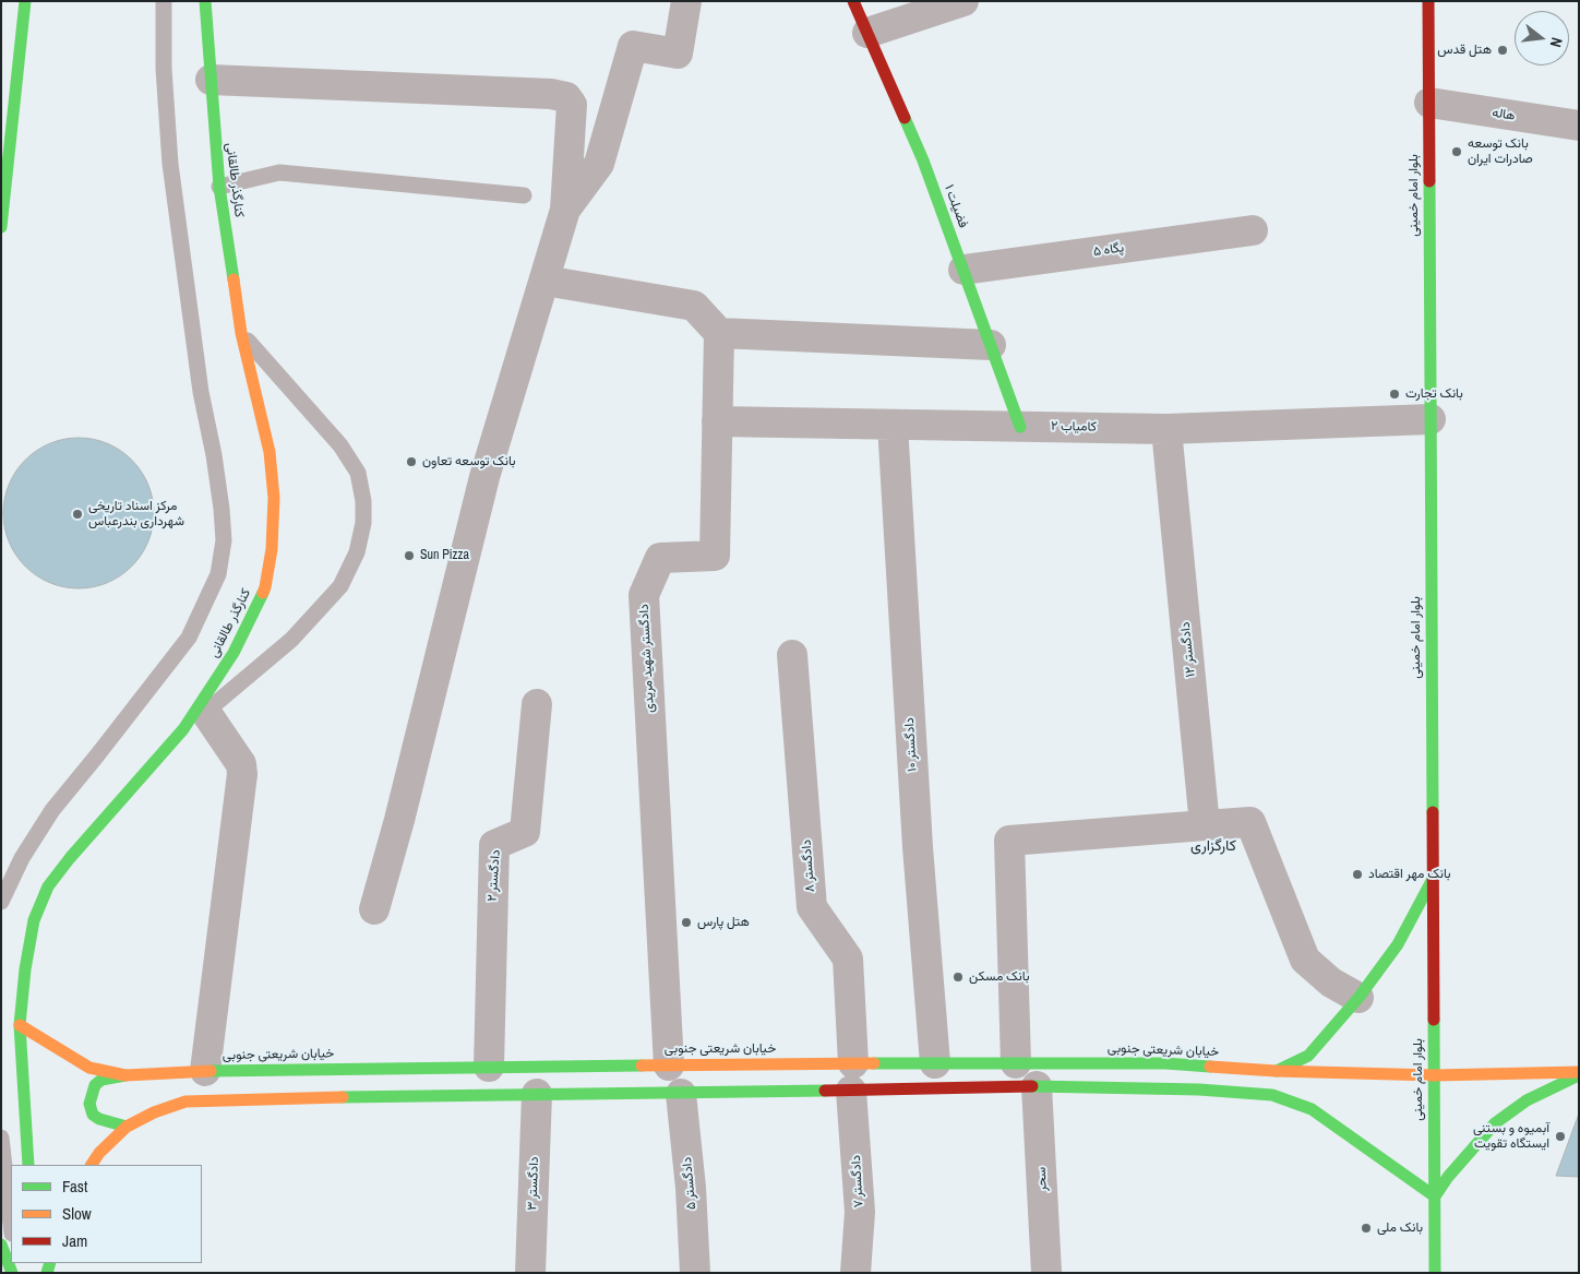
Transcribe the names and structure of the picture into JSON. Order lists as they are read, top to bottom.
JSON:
{
  "streets": {
    "main road": [
      "کنارگذر طالقانی",
      "بلوار امام خمینی",
      "فضیلت ۱",
      "خیابان شریعتی جنوبی"
    ],
    "street": [
      "هاله",
      "پگاه ۵",
      "کامیاب ۲",
      "دادگستر ۱۲",
      "دادگستر شهید مریدی",
      "دادگستر ۱۰",
      "دادگستر ۸",
      "دادگستر ۲",
      "سحر",
      "دادگستر ۷",
      "دادگستر ۳",
      "دادگستر ۵"
    ]
  },
  "crossings": [
    ["هاله", "بلوار امام خمینی"],
    ["کنارگذر طالقانی", "خیابان شریعتی جنوبی"],
    ["بلوار امام خمینی", "کامیاب ۲"],
    ["بلوار امام خمینی", "خیابان شریعتی جنوبی"],
    ["فضیلت ۱", "پگاه ۵"],
    ["فضیلت ۱", "کامیاب ۲"],
    ["کامیاب ۲", "دادگستر ۱۲"],
    ["کامیاب ۲", "دادگستر شهید مریدی"],
    ["کامیاب ۲", "دادگستر ۱۰"],
    ["دادگستر شهید مریدی", "خیابان شریعتی جنوبی"],
    ["دادگستر ۱۰", "خیابان شریعتی جنوبی"],
    ["دادگستر ۸", "خیابان شریعتی جنوبی"],
    ["دادگستر ۸", "دادگستر ۷"],
    ["دادگستر ۲", "خیابان شریعتی جنوبی"],
    ["خیابان شریعتی جنوبی", "سحر"],
    ["خیابان شریعتی جنوبی", "دادگستر ۷"],
    ["خیابان شریعتی جنوبی", "دادگستر ۳"],
    ["خیابان شریعتی جنوبی", "دادگستر ۵"]
  ],
  "districts": ["کارگزاری"],
  "places": [
    "هتل قدس",
    "بانک توسعه صادرات ایران",
    "بانک تجارت",
    "بانک توسعه تعاون",
    "مرکز اسناد تاریخی شهرداری بندرعباس",
    "Sun Pizza",
    "بانک مهر اقتصاد",
    "هتل پارس",
    "بانک مسکن",
    "آبمیوه و بستنی ایستگاه تقویت",
    "بانک ملی"
  ],
  "legend": ["Fast", "Slow", "Jam"],
  "north": "right"
}
